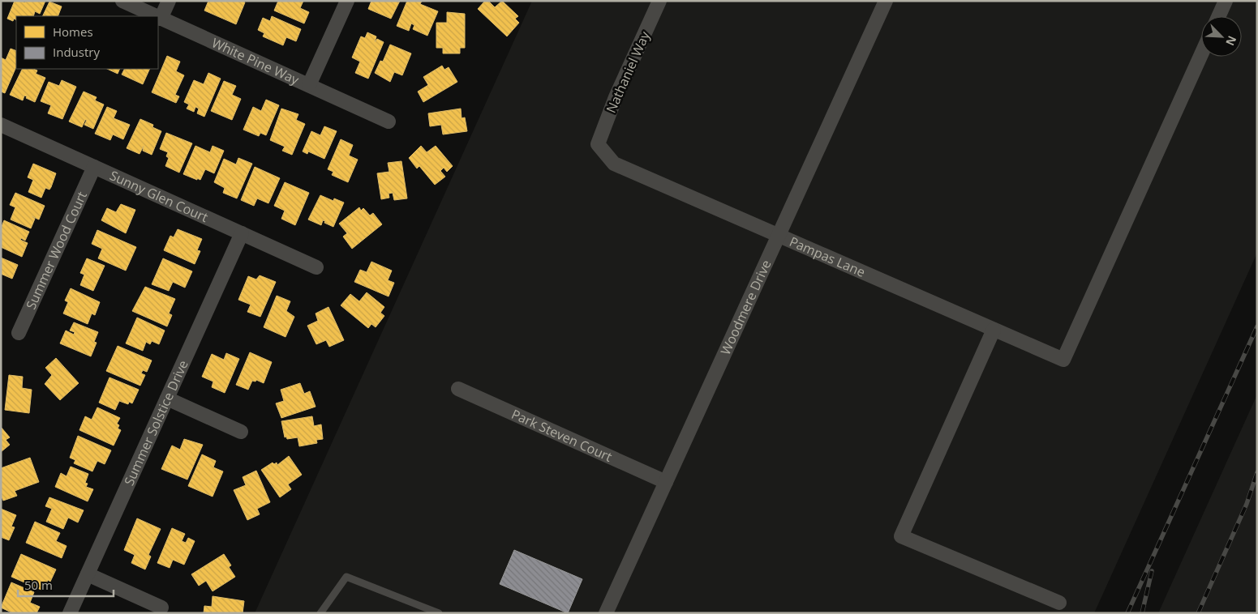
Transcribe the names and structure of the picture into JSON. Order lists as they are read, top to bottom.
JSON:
{
  "streets": {
    "street": [
      "White Pine Way",
      "Nathaniel Way",
      "Sunny Glen Court",
      "Summer Wood Court",
      "Pampas Lane",
      "Woodmere Drive",
      "Summer Solstice Drive",
      "Park Steven Court"
    ]
  },
  "crossings": [
    ["Nathaniel Way", "Pampas Lane"],
    ["Sunny Glen Court", "Summer Wood Court"],
    ["Sunny Glen Court", "Summer Solstice Drive"],
    ["Pampas Lane", "Woodmere Drive"],
    ["Woodmere Drive", "Park Steven Court"]
  ],
  "legend": ["Homes", "Industry"],
  "scale_bar": "50 m",
  "north": "bottom right"
}
